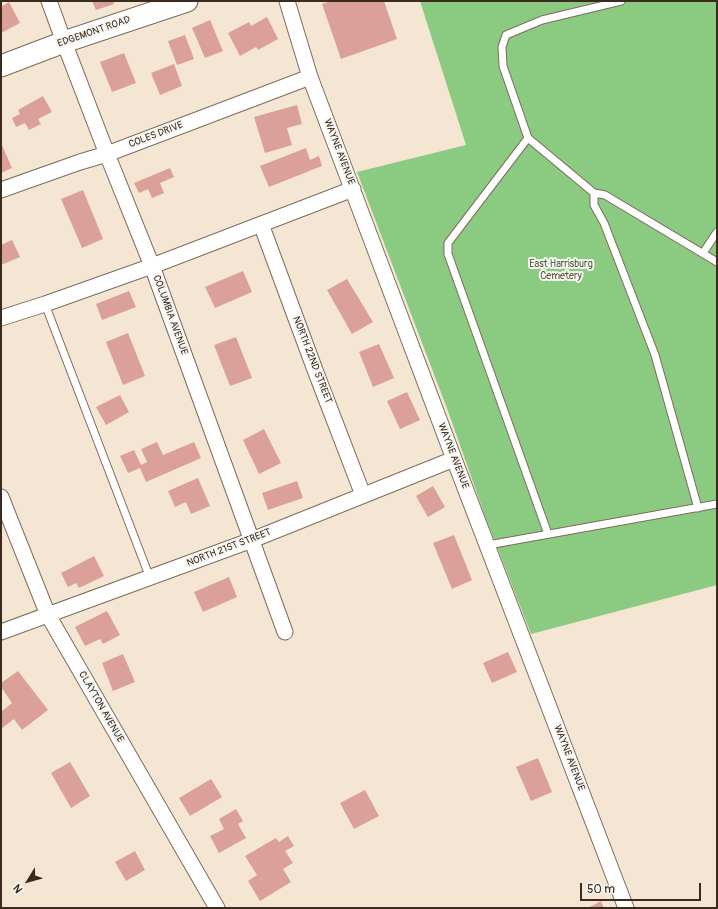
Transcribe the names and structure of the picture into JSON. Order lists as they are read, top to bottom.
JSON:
{
  "streets": {
    "street": [
      "EDGEMONT ROAD",
      "COLES DRIVE",
      "WAYNE AVENUE",
      "COLUMBIA AVENUE",
      "NORTH 22ND STREET",
      "NORTH 21ST STREET",
      "CLAYTON AVENUE"
    ]
  },
  "crossings": [
    ["EDGEMONT ROAD", "COLUMBIA AVENUE"],
    ["COLES DRIVE", "WAYNE AVENUE"],
    ["COLES DRIVE", "COLUMBIA AVENUE"],
    ["WAYNE AVENUE", "NORTH 21ST STREET"],
    ["COLUMBIA AVENUE", "NORTH 21ST STREET"],
    ["NORTH 22ND STREET", "NORTH 21ST STREET"],
    ["NORTH 21ST STREET", "CLAYTON AVENUE"]
  ],
  "parks": ["East Harrisburg Cemetery"],
  "scale_bar": "50 m",
  "north": "bottom left"
}
